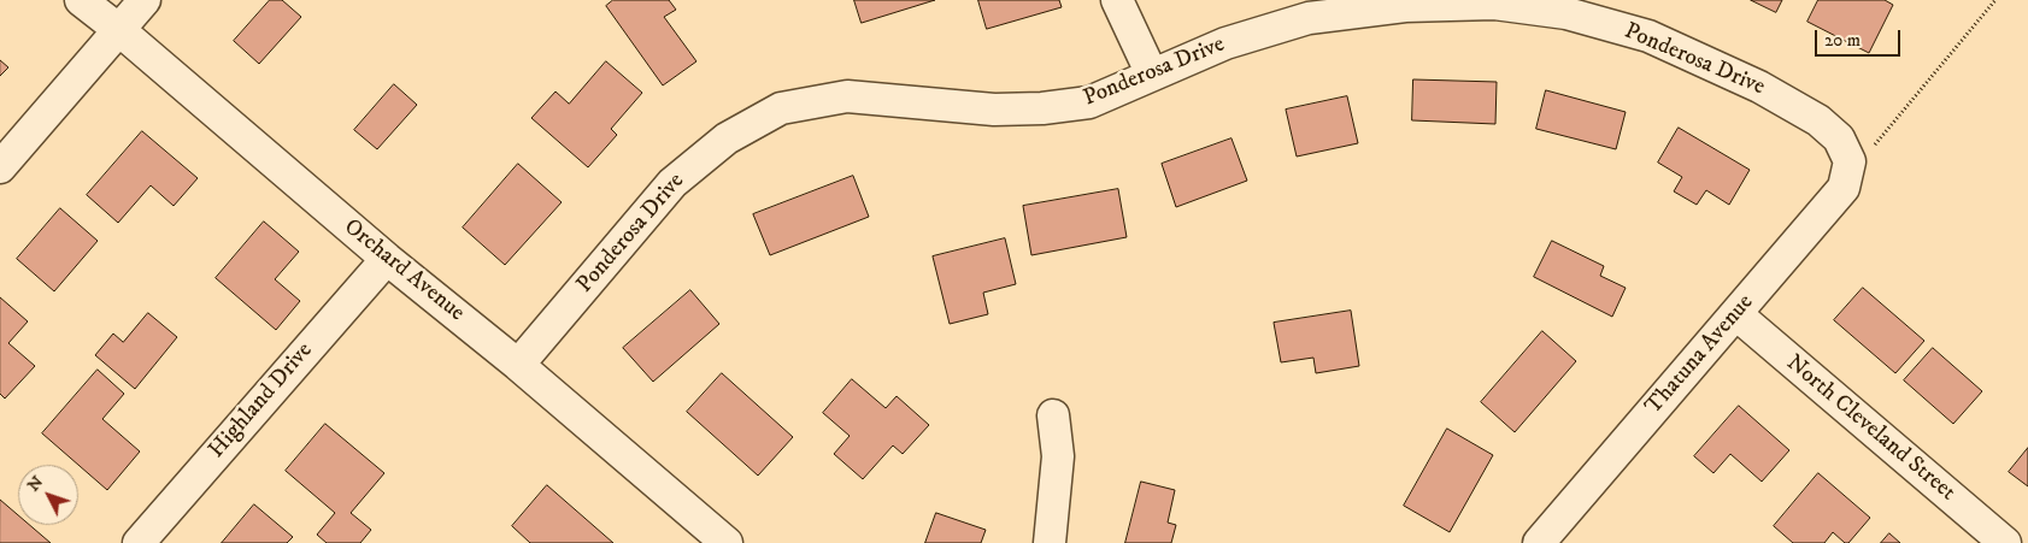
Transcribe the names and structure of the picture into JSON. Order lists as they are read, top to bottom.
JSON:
{
  "streets": {
    "street": [
      "Ponderosa Drive",
      "Orchard Avenue",
      "Thatuna Avenue",
      "Highland Drive",
      "North Cleveland Street"
    ]
  },
  "crossings": [
    ["Ponderosa Drive", "Orchard Avenue"],
    ["Ponderosa Drive", "Thatuna Avenue"],
    ["Orchard Avenue", "Highland Drive"],
    ["Thatuna Avenue", "North Cleveland Street"]
  ],
  "scale_bar": "20 m",
  "north": "top left"
}
